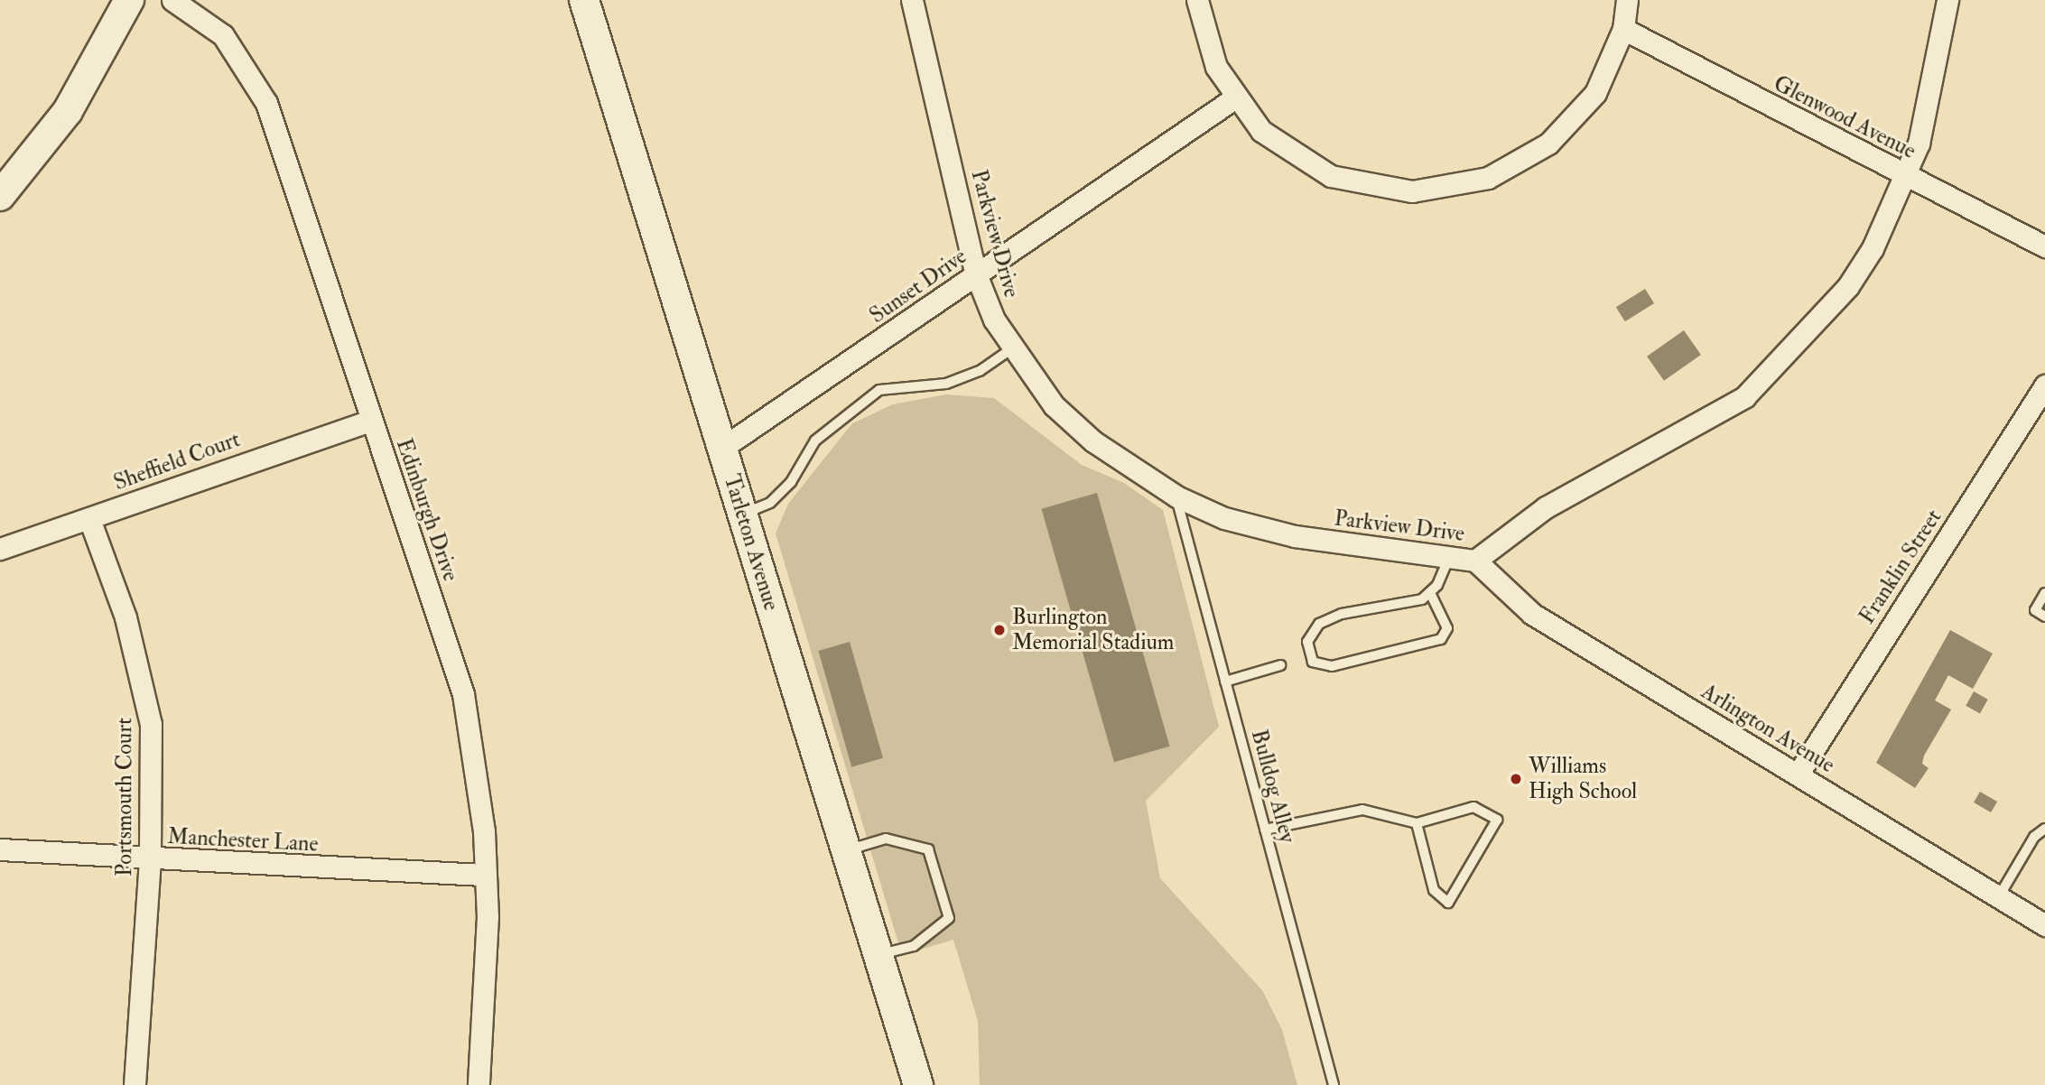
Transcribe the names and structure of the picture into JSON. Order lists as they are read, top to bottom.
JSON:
{
  "streets": {
    "street": [
      "Glenwood Avenue",
      "Parkview Drive",
      "Sunset Drive",
      "Sheffield Court",
      "Edinburgh Drive",
      "Tarleton Avenue",
      "Franklin Street",
      "Arlington Avenue",
      "Portsmouth Court",
      "Manchester Lane"
    ],
    "lane": ["Bulldog Alley"]
  },
  "crossings": [
    ["Glenwood Avenue", "Parkview Drive"],
    ["Parkview Drive", "Sunset Drive"],
    ["Parkview Drive", "Arlington Avenue"],
    ["Parkview Drive", "Bulldog Alley"],
    ["Sunset Drive", "Tarleton Avenue"],
    ["Sheffield Court", "Edinburgh Drive"],
    ["Sheffield Court", "Portsmouth Court"],
    ["Edinburgh Drive", "Manchester Lane"],
    ["Franklin Street", "Arlington Avenue"],
    ["Portsmouth Court", "Manchester Lane"]
  ],
  "places": ["Burlington Memorial Stadium", "Williams High School"]
}
